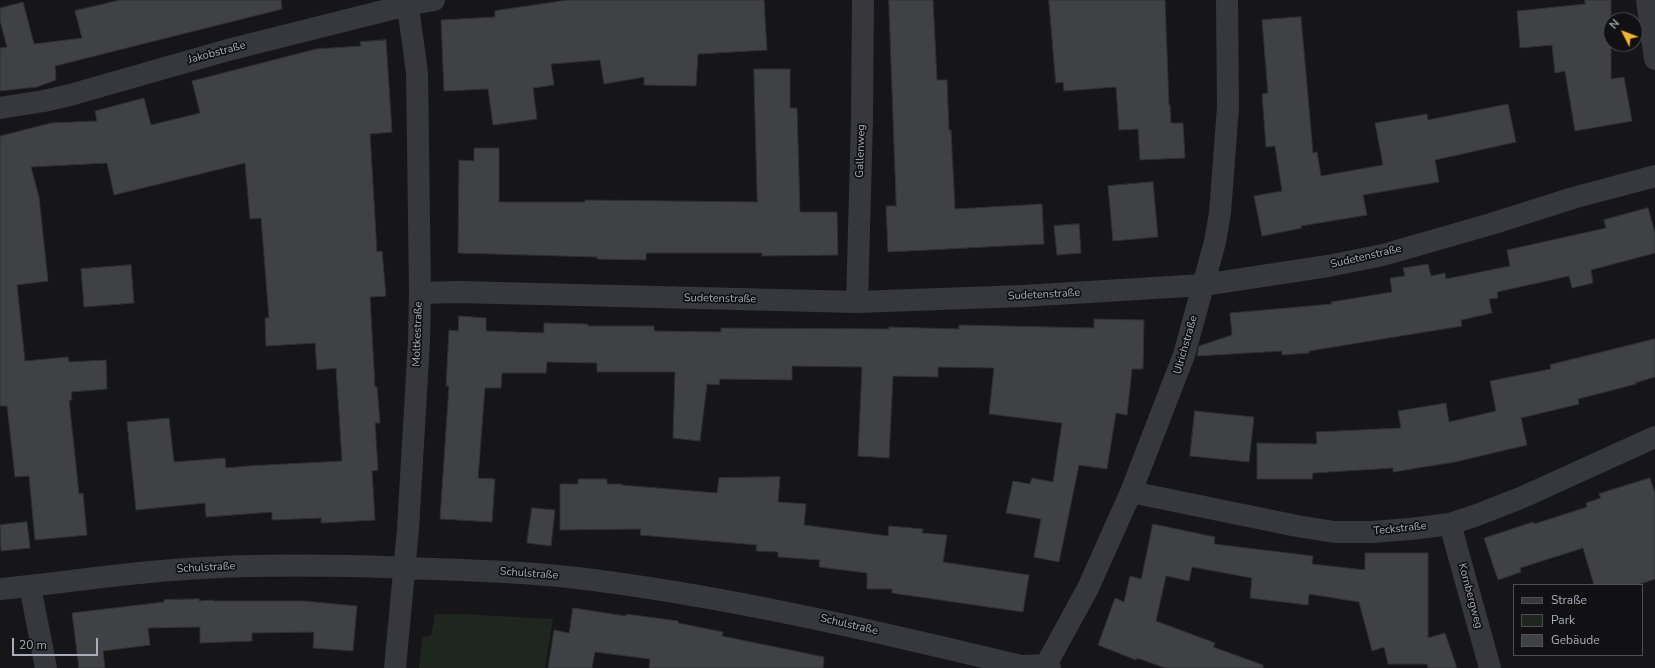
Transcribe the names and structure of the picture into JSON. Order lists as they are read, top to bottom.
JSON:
{
  "streets": {
    "street": [
      "Jakobstraße",
      "Gallenweg",
      "Sudetenstraße",
      "Moltkestraße",
      "Ulrichstraße",
      "Teckstraße",
      "Schulstraße",
      "Kornbergweg"
    ]
  },
  "crossings": [
    ["Jakobstraße", "Moltkestraße"],
    ["Gallenweg", "Sudetenstraße"],
    ["Sudetenstraße", "Moltkestraße"],
    ["Sudetenstraße", "Ulrichstraße"],
    ["Moltkestraße", "Schulstraße"],
    ["Ulrichstraße", "Teckstraße"],
    ["Ulrichstraße", "Schulstraße"],
    ["Teckstraße", "Kornbergweg"]
  ],
  "legend": ["Straße", "Park", "Gebäude"],
  "scale_bar": "20 m",
  "north": "top left"
}
